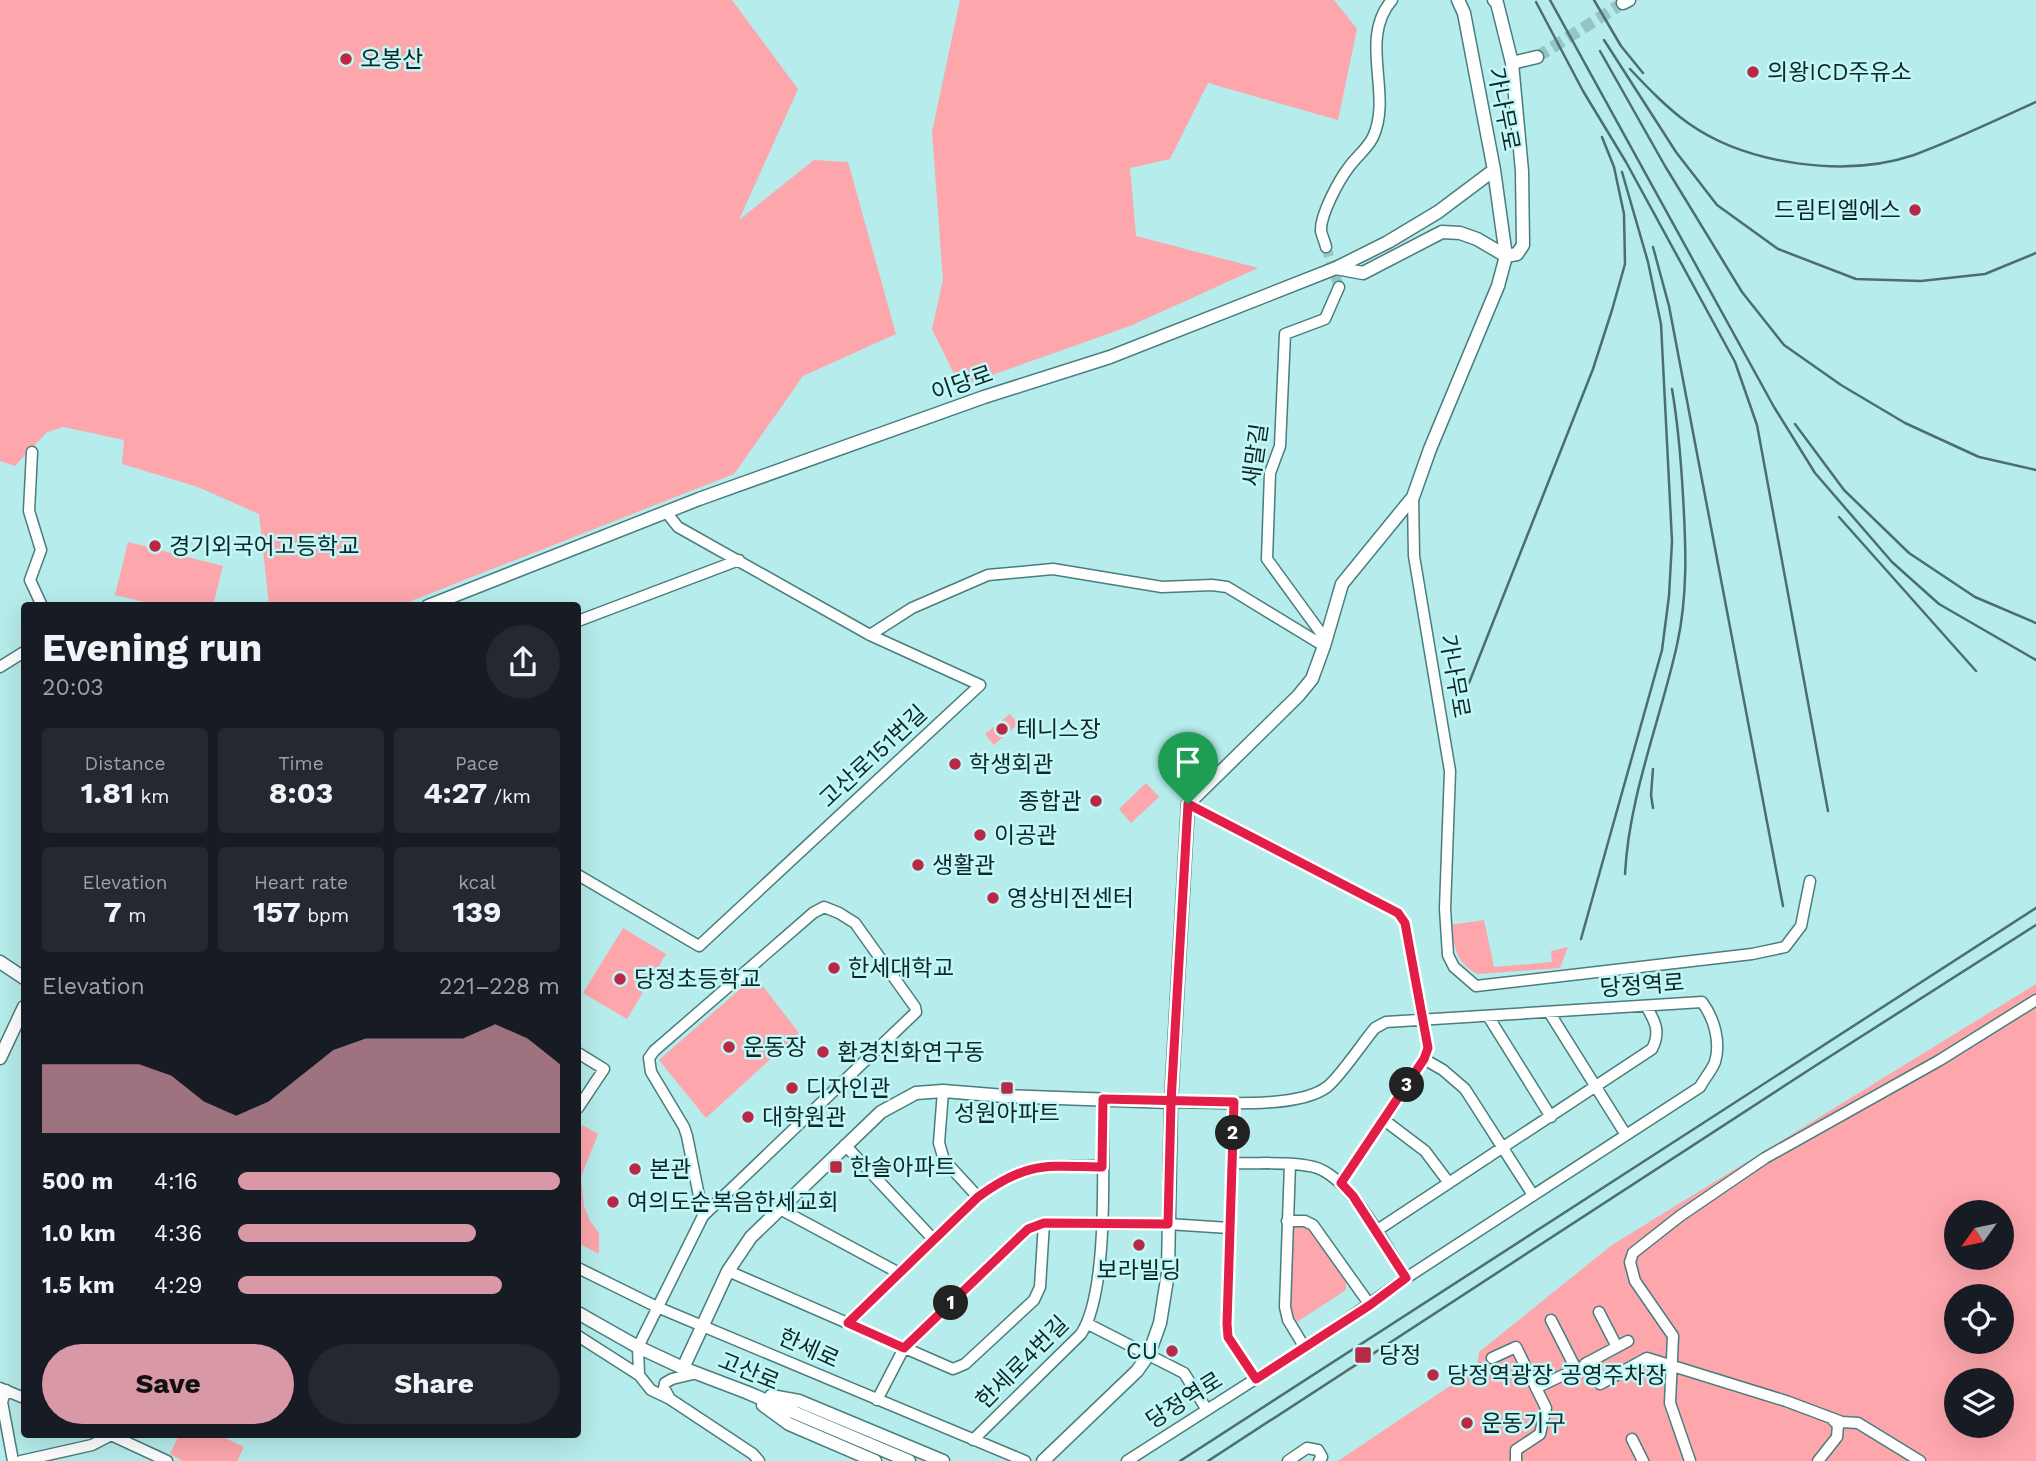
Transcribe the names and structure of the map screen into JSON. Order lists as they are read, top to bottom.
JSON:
{
  "streets": {
    "street": [
      "가나무로",
      "이당로",
      "새말길",
      "고산로151번길",
      "당정역로",
      "한세로",
      "한세로4번길",
      "고산로"
    ]
  },
  "crossings": [
    ["가나무로", "이당로"],
    ["이당로", "고산로151번길"],
    ["한세로", "한세로4번길"]
  ],
  "places": {
    "other": [
      "오봉산",
      "의왕ICD주유소",
      "드림티엘에스",
      "경기외국어고등학교",
      "테니스장",
      "학생회관",
      "종합관",
      "이공관",
      "생활관",
      "영상비전센터",
      "한세대학교",
      "당정초등학교",
      "운동장",
      "환경친화연구동",
      "디자인관",
      "대학원관",
      "본관",
      "여의도순복음한세교회",
      "보라빌딩",
      "CU",
      "당정역광장 공영주차장",
      "운동기구"
    ],
    "transit": ["성원아파트", "한솔아파트", "당정"]
  },
  "north": "bottom left",
  "page": {
    "heading": ["Evening run", "20:03"],
    "stats": [
      ["Distance", "1.81 km"],
      ["Time", "8:03"],
      ["Pace", "4:27 /km"],
      ["Elevation", "7 m"],
      ["Heart rate", "157 bpm"],
      ["kcal", "139"]
    ],
    "chart": ["Elevation", "221–228 m"],
    "pins": ["3", "2", "1"],
    "list": [
      {
        "name": "500 m",
        "note": "4:16"
      },
      {
        "name": "1.0 km",
        "note": "4:36"
      },
      {
        "name": "1.5 km",
        "note": "4:29"
      }
    ],
    "buttons": ["Save", "Share"]
  }
}
